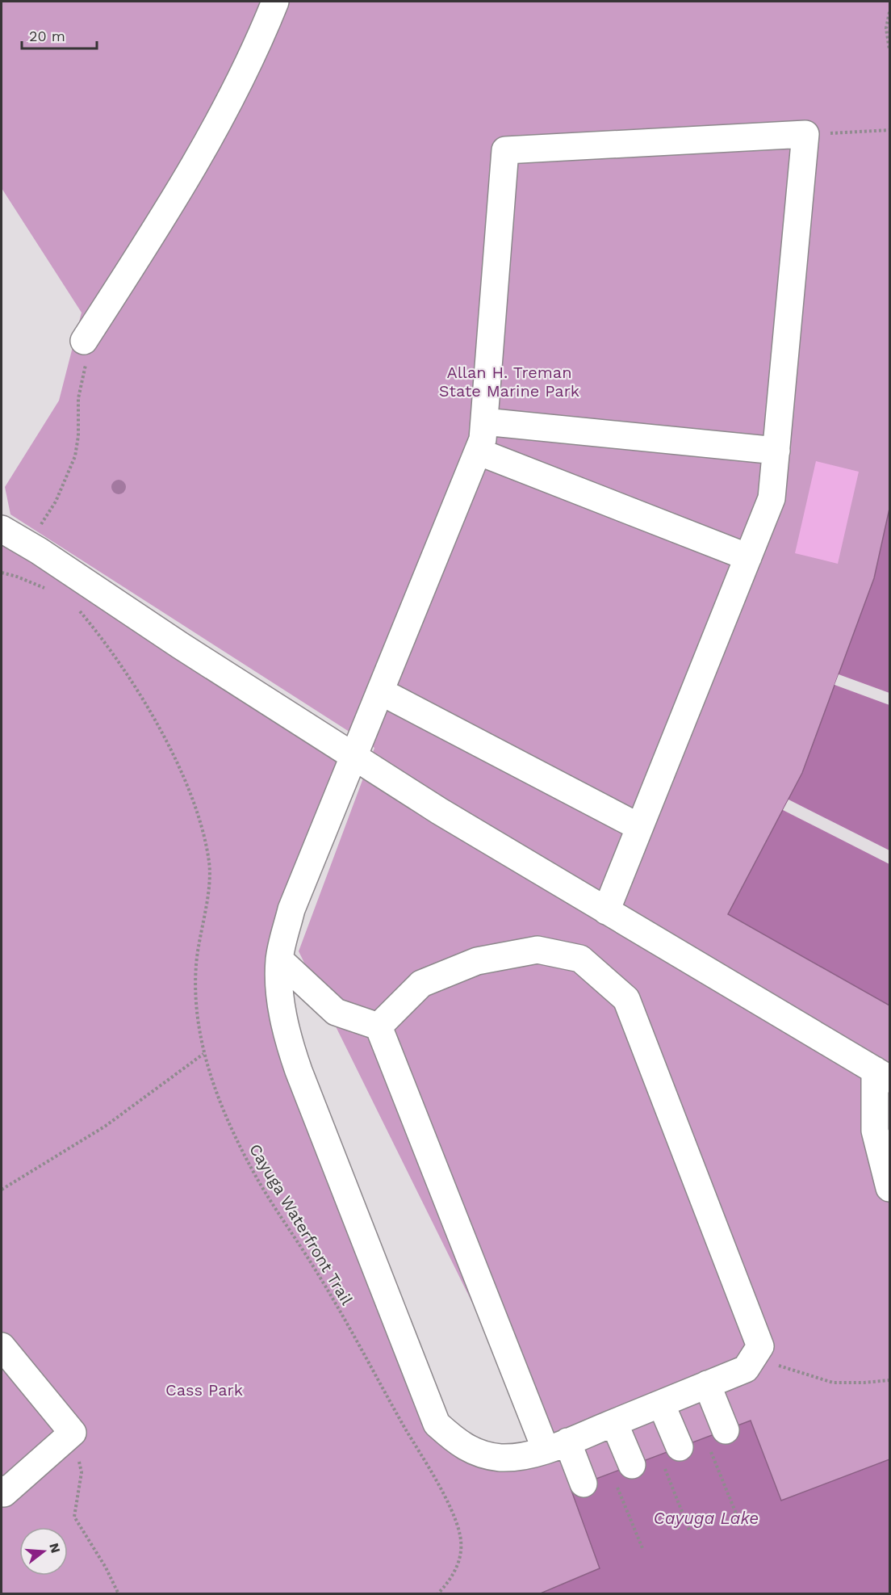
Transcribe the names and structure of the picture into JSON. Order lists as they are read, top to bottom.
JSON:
{
  "streets": {
    "path": ["Cayuga Waterfront Trail"]
  },
  "water": ["Cayuga Lake"],
  "parks": ["Allan H. Treman State Marine Park", "Cass Park"],
  "scale_bar": "20 m",
  "north": "right"
}
